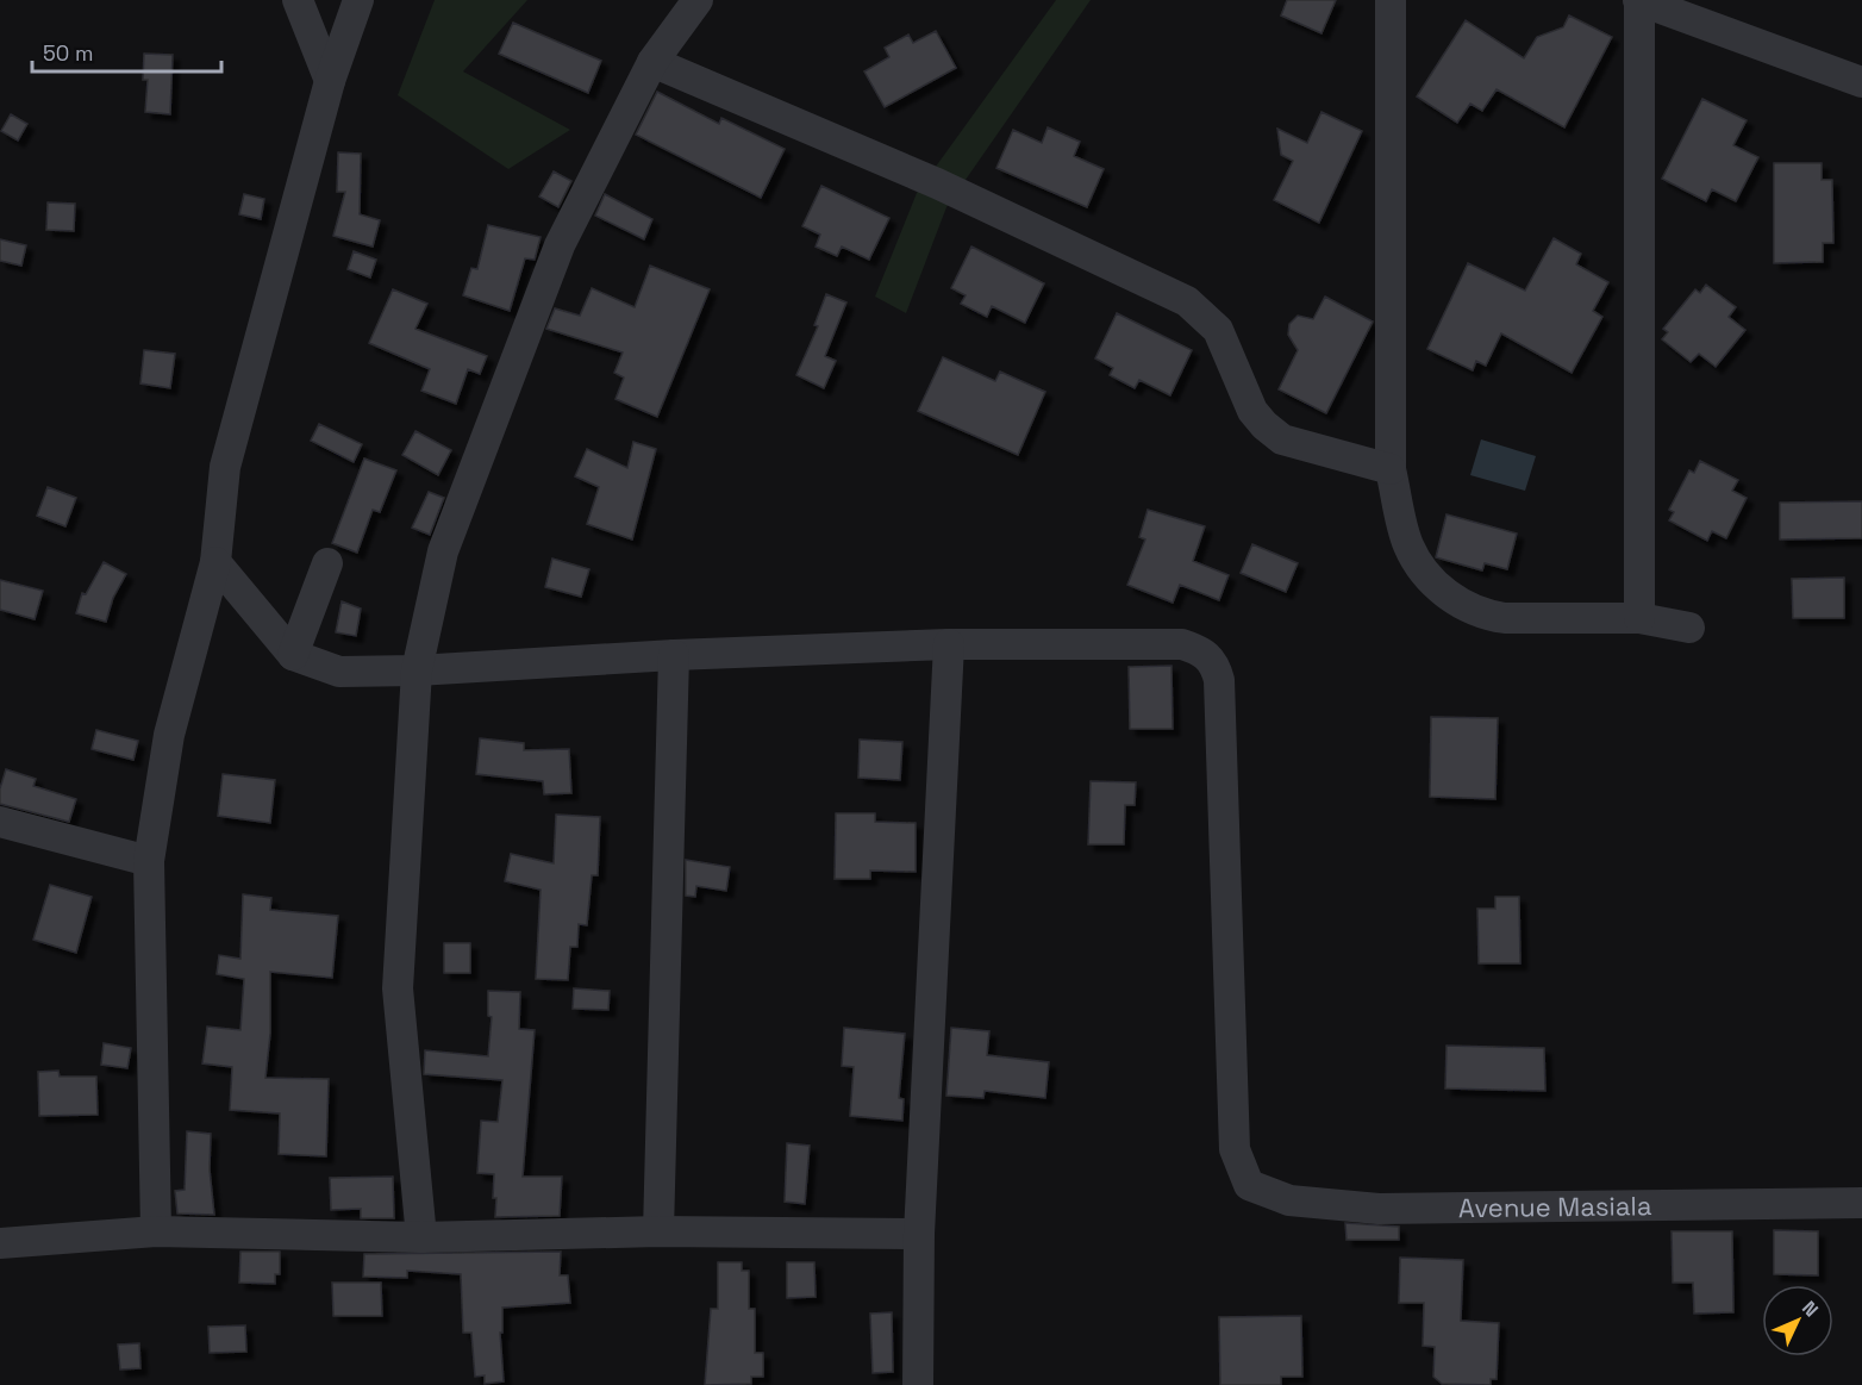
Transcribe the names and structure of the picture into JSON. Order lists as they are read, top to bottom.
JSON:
{
  "streets": {
    "street": ["Avenue Masiala"]
  },
  "scale_bar": "50 m",
  "north": "top right"
}
